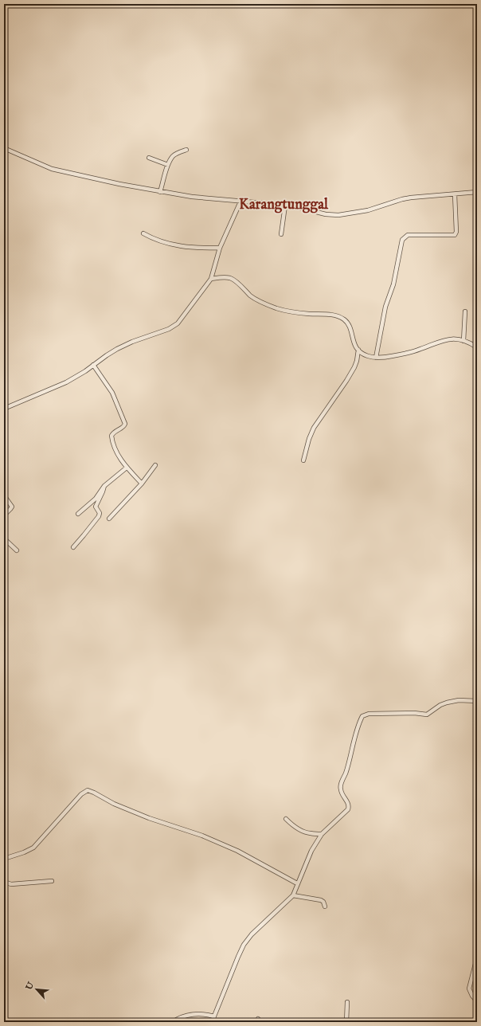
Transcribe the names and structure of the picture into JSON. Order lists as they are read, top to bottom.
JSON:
{
  "districts": ["Karangtunggal"],
  "north": "top left"
}
